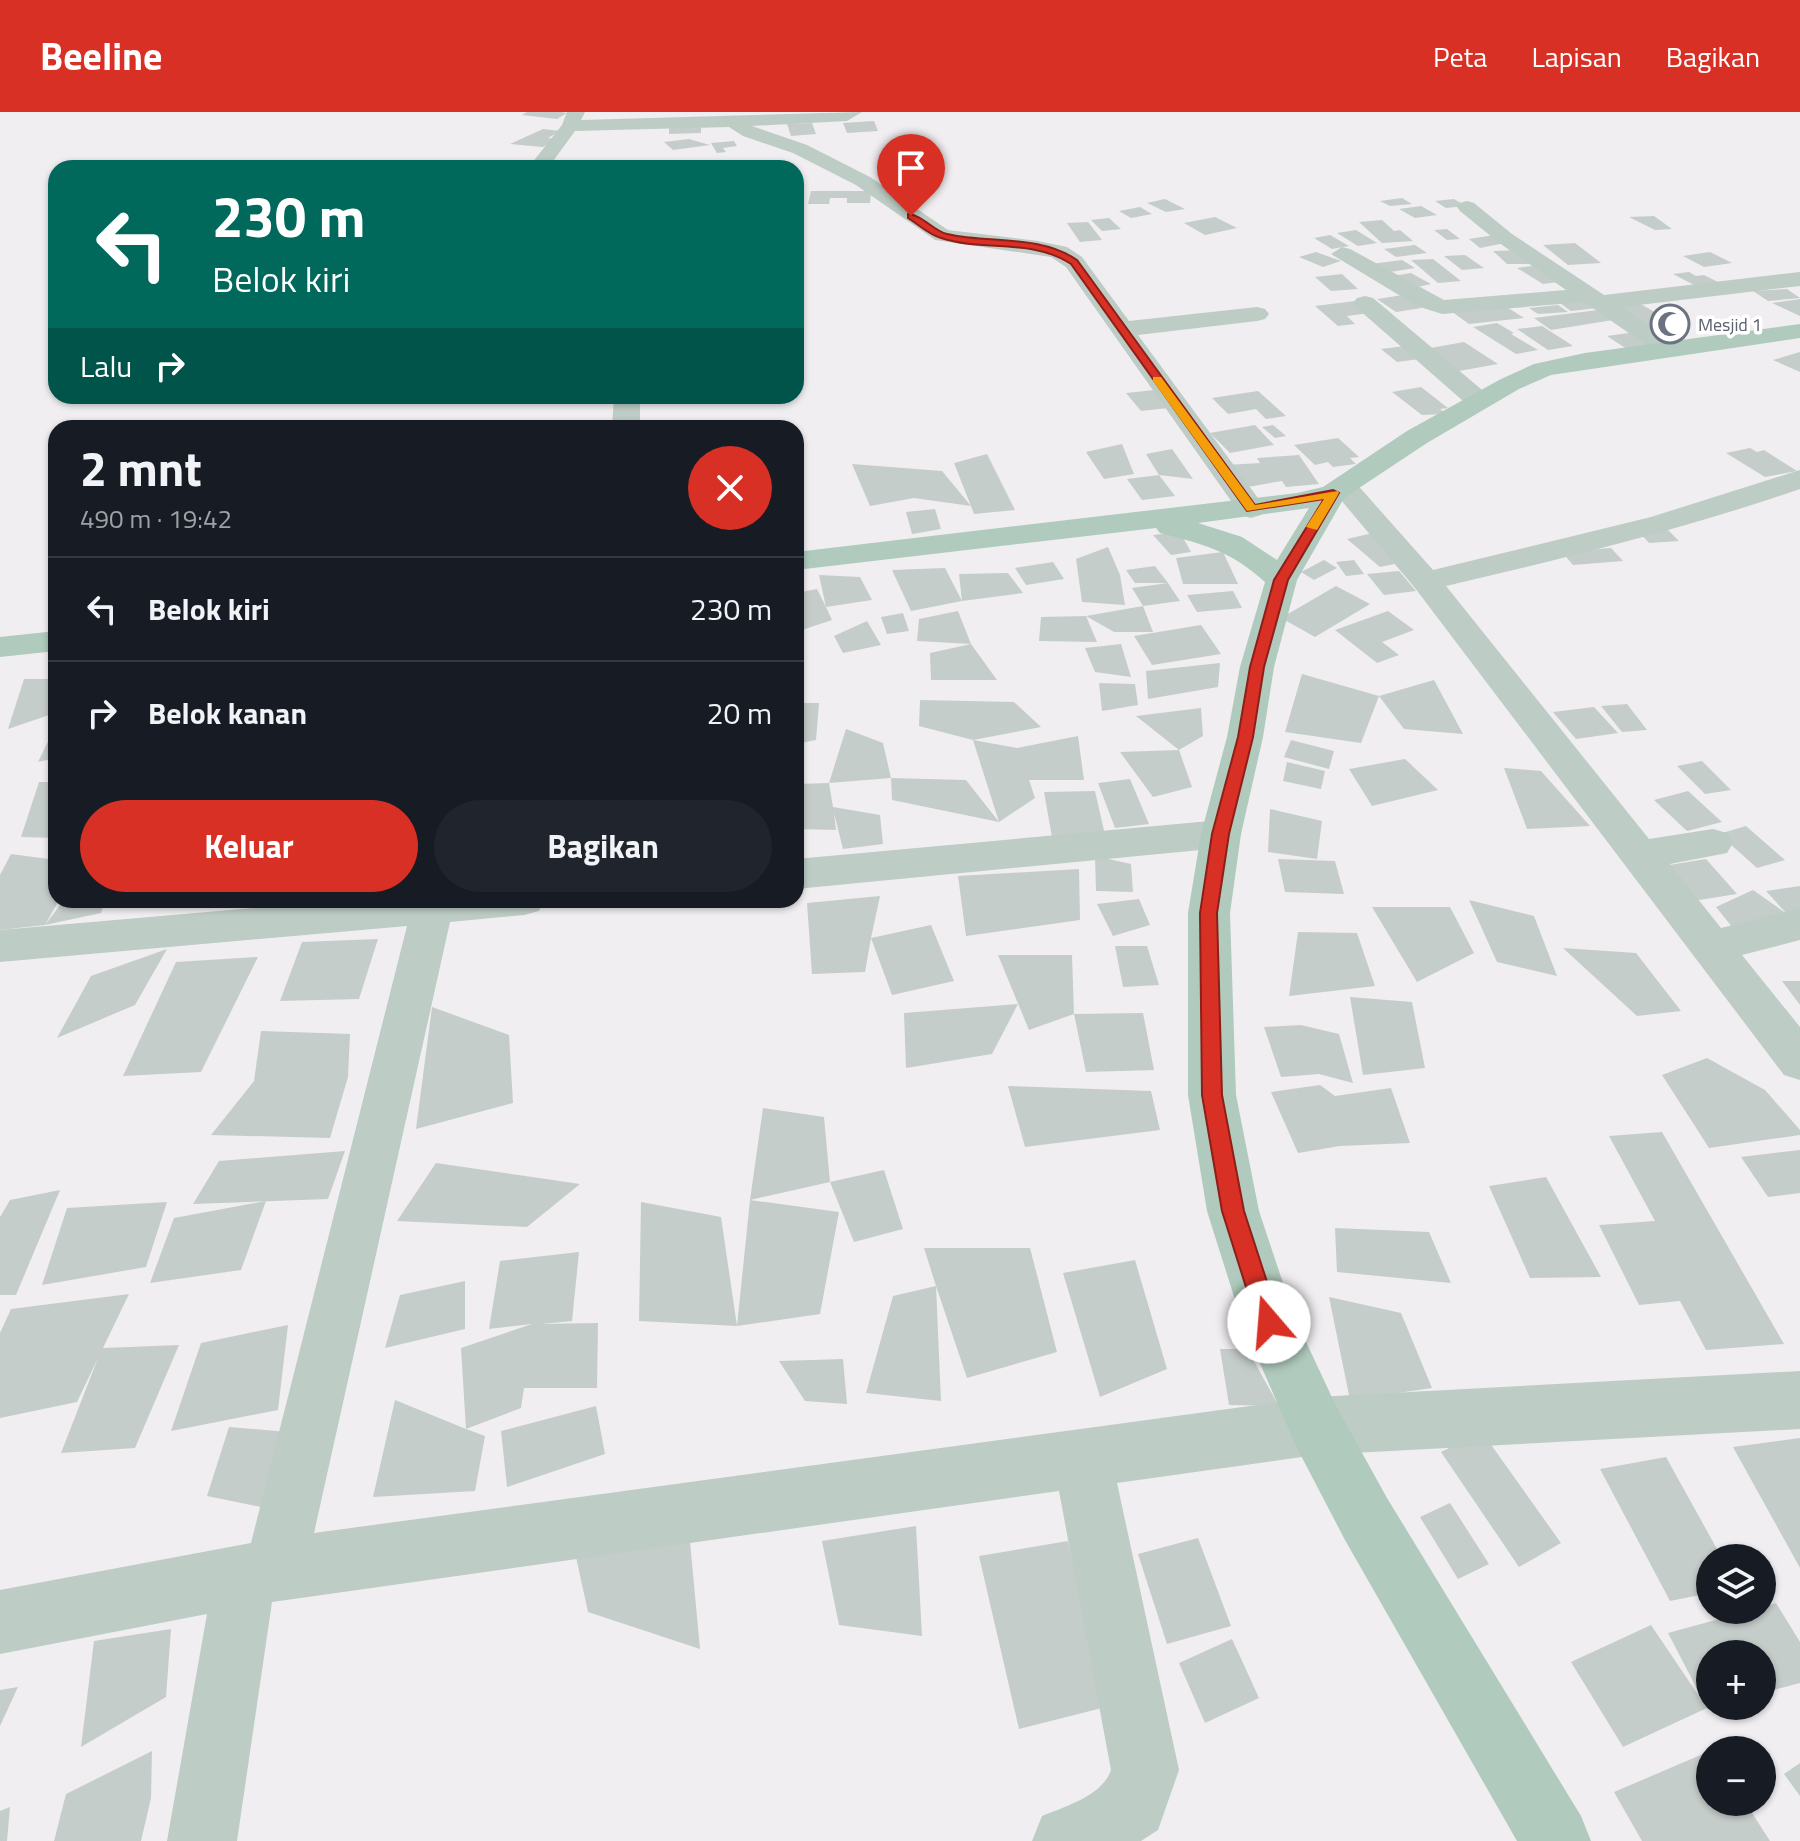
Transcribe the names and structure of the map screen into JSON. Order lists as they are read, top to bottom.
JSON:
{
  "places": {
    "mosque": ["Mesjid 1"]
  },
  "page": {
    "header": "Beeline",
    "nav": ["Peta", "Lapisan", "Bagikan"],
    "turn": ["230 m", "Belok kiri"],
    "then": "Lalu",
    "heading": ["2 mnt", "490 m · 19:42"],
    "list": [
      {
        "name": "Belok kiri",
        "value": "230 m"
      },
      {
        "name": "Belok kanan",
        "value": "20 m"
      }
    ],
    "buttons": ["Keluar", "Bagikan"],
    "map_buttons": ["+", "−"]
  }
}
